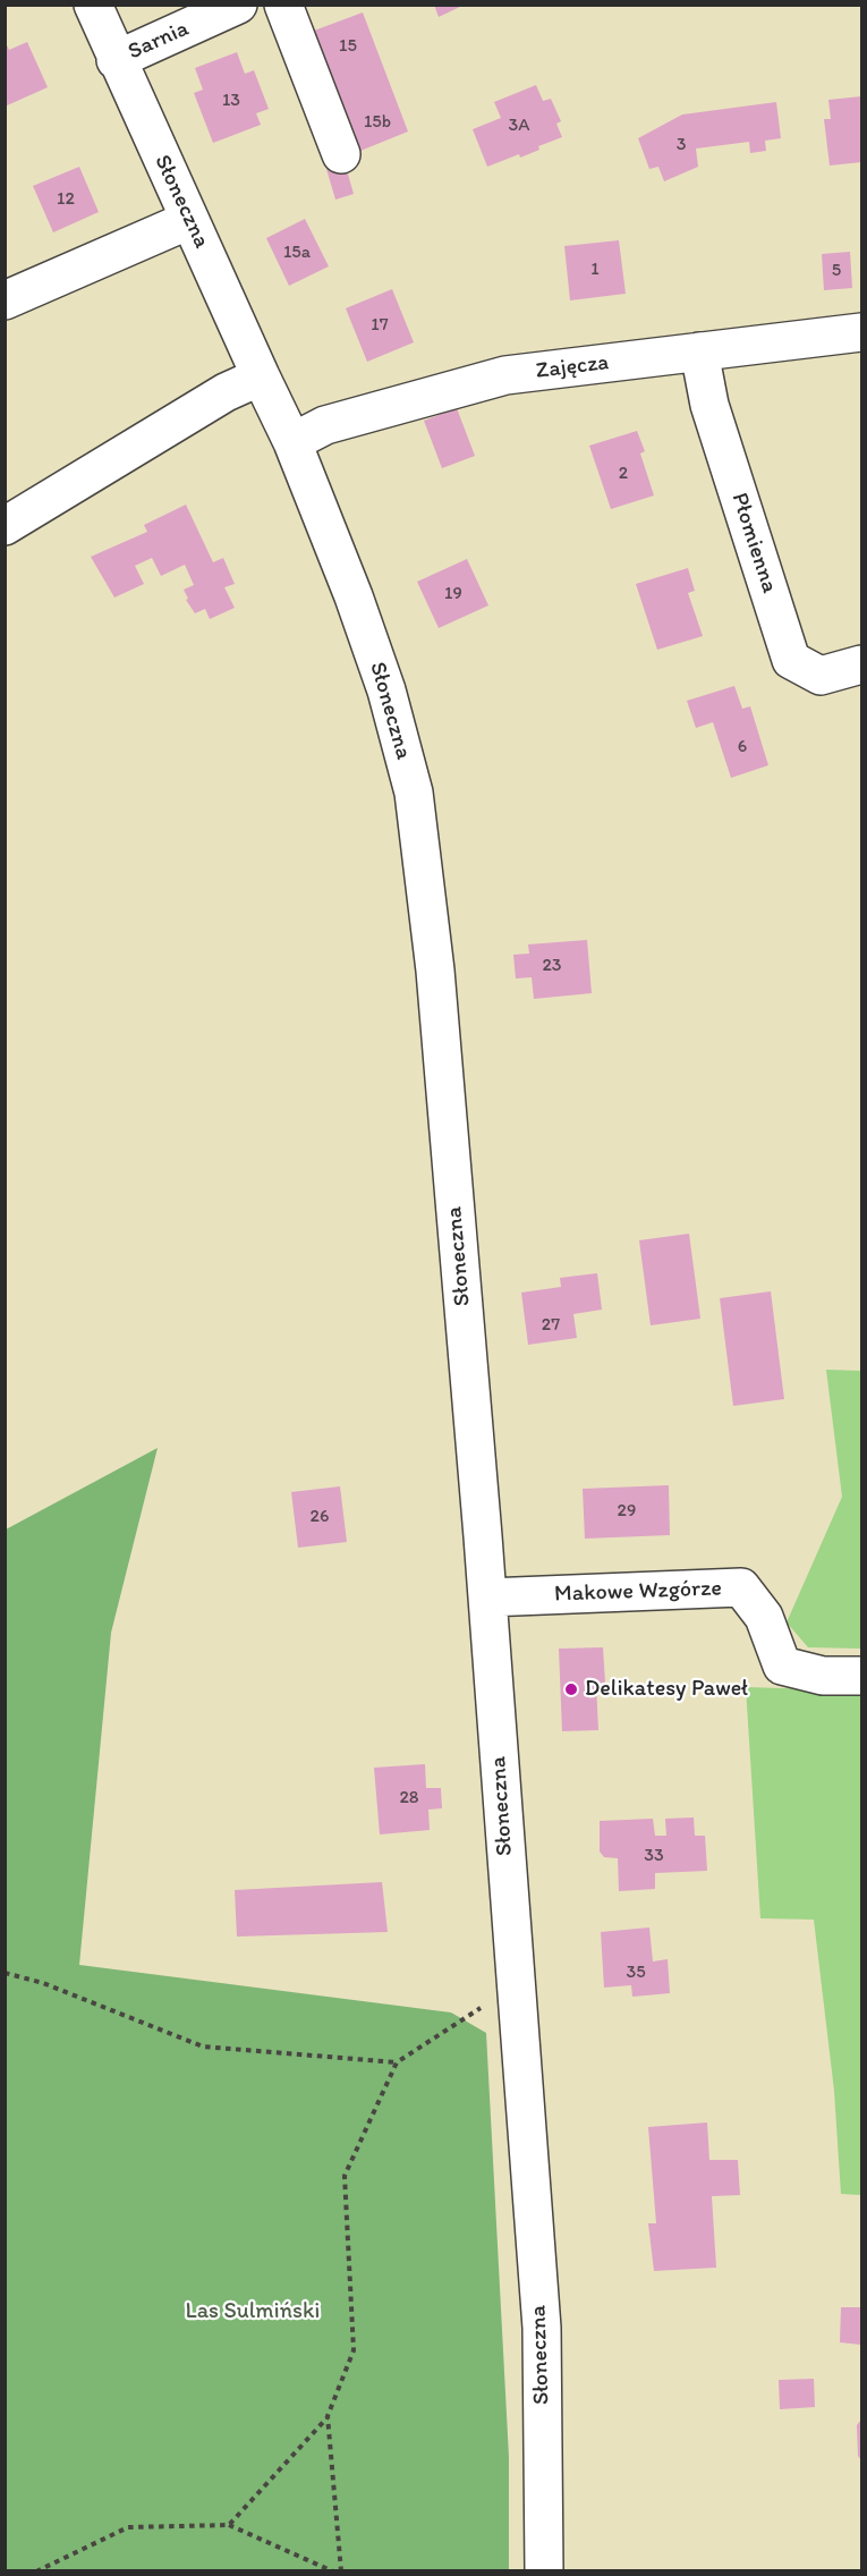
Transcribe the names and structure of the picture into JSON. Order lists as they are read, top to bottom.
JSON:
{
  "streets": {
    "street": [
      "Sarnia",
      "Słoneczna",
      "Zajęcza",
      "Płomienna",
      "Makowe Wzgórze"
    ]
  },
  "crossings": [
    ["Sarnia", "Słoneczna"],
    ["Słoneczna", "Zajęcza"],
    ["Słoneczna", "Makowe Wzgórze"],
    ["Zajęcza", "Płomienna"]
  ],
  "parks": ["Las Sulmiński"],
  "places": ["Delikatesy Paweł"],
  "house_numbers": [
    "15",
    "13",
    "15b",
    "3A",
    "3",
    "12",
    "15a",
    "1",
    "5",
    "17",
    "2",
    "19",
    "6",
    "23",
    "27",
    "29",
    "26",
    "28",
    "33",
    "35"
  ]
}
